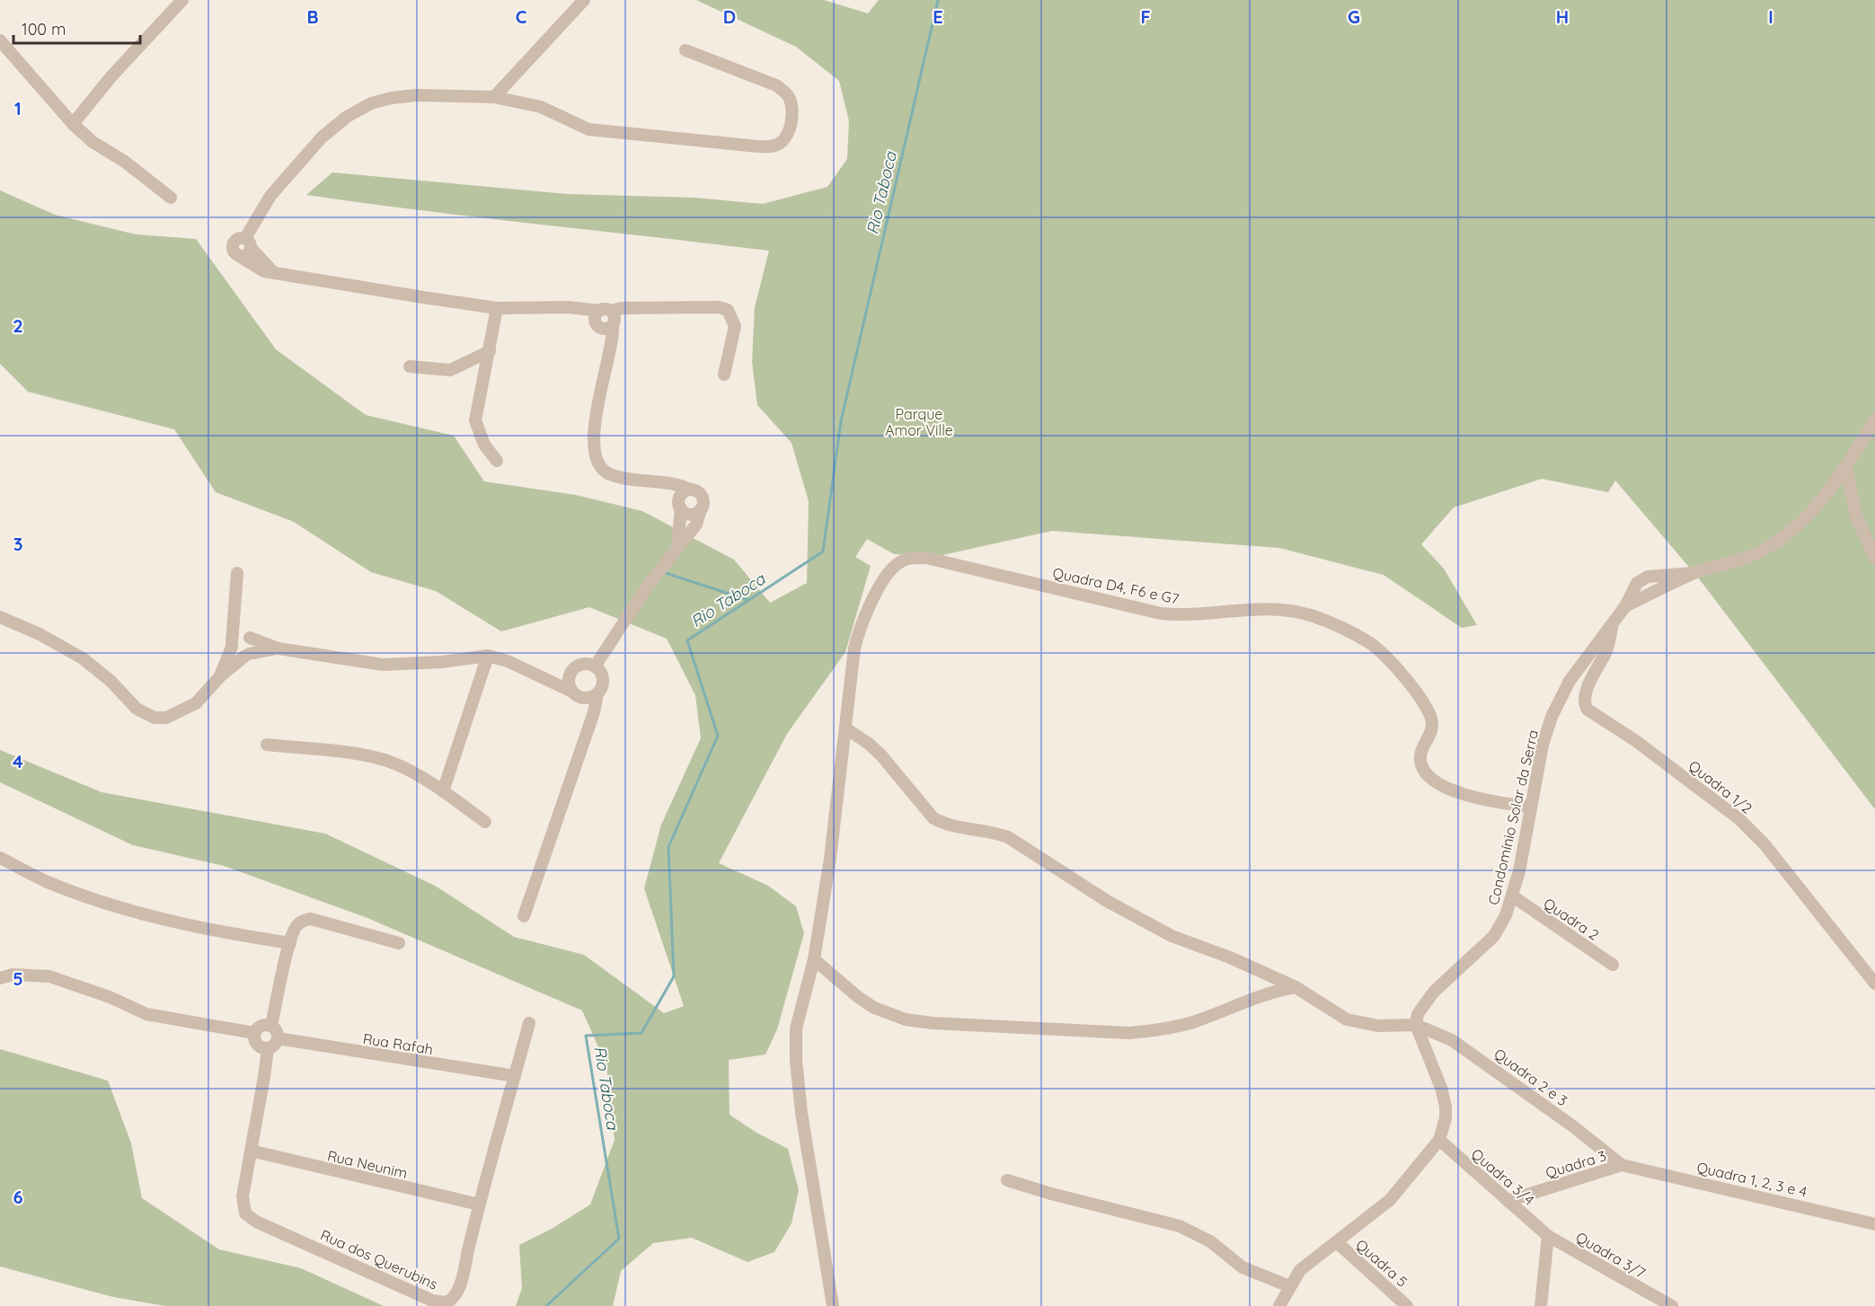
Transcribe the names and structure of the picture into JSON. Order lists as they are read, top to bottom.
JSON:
{
  "streets": {
    "street": [
      "Quadra D4, F6 e G7",
      "Quadra 1/2",
      "Condomínio Solar da Serra",
      "Quadra 2",
      "Rua Rafah",
      "Quadra 2 e 3",
      "Rua Neunim",
      "Quadra 3",
      "Quadra 3/4",
      "Quadra 1, 2, 3 e 4",
      "Quadra 3/7",
      "Rua dos Querubins",
      "Quadra 5"
    ]
  },
  "crossings": [
    ["Quadra D4, F6 e G7", "Condomínio Solar da Serra"],
    ["Quadra 1/2", "Condomínio Solar da Serra"],
    ["Condomínio Solar da Serra", "Quadra 2"],
    ["Condomínio Solar da Serra", "Quadra 2 e 3"],
    ["Rua Rafah", "Rua dos Querubins"],
    ["Quadra 2 e 3", "Quadra 3"],
    ["Quadra 2 e 3", "Quadra 1, 2, 3 e 4"],
    ["Rua Neunim", "Rua dos Querubins"],
    ["Quadra 3", "Quadra 3/4"],
    ["Quadra 3", "Quadra 1, 2, 3 e 4"],
    ["Quadra 3/4", "Quadra 3/7"]
  ],
  "water": ["Rio Taboca"],
  "parks": ["Parque Amor Ville"],
  "scale_bar": "100 m",
  "grid": {
    "columns": [
      "B",
      "C",
      "D",
      "E",
      "F",
      "G",
      "H",
      "I"
    ],
    "rows": [
      "1",
      "2",
      "3",
      "4",
      "5",
      "6"
    ]
  }
}
